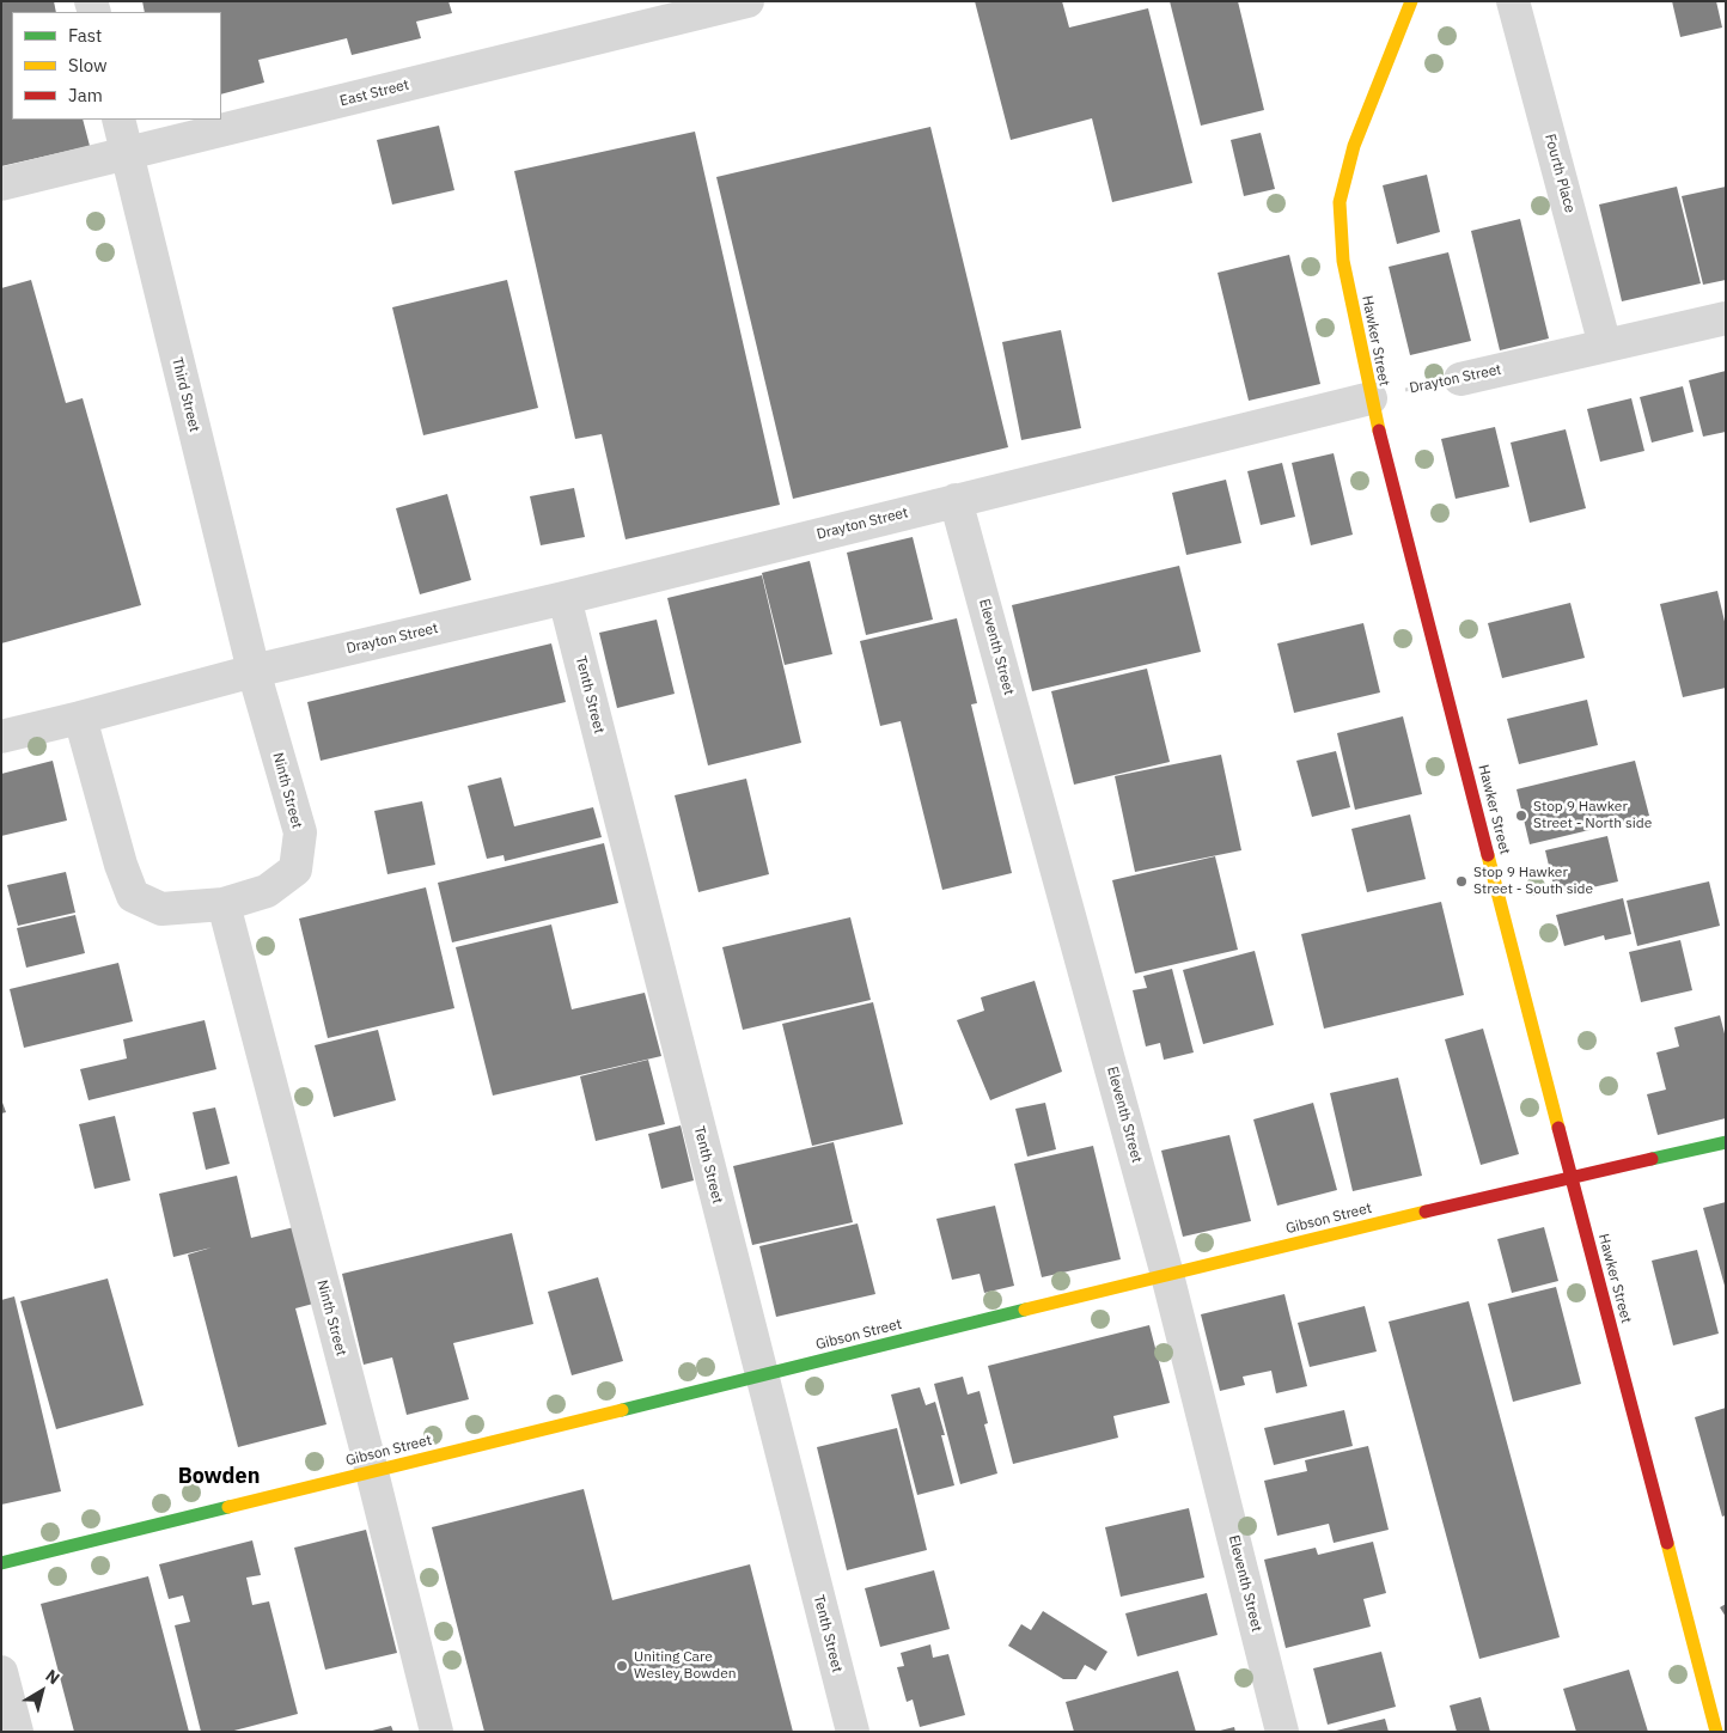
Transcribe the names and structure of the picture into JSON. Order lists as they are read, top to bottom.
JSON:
{
  "streets": {
    "street": [
      "East Street",
      "Fourth Place",
      "Hawker Street",
      "Drayton Street",
      "Third Street",
      "Eleventh Street",
      "Tenth Street",
      "Ninth Street",
      "Gibson Street"
    ]
  },
  "crossings": [
    ["East Street", "Third Street"],
    ["Fourth Place", "Drayton Street"],
    ["Hawker Street", "Drayton Street"],
    ["Hawker Street", "Gibson Street"],
    ["Drayton Street", "Third Street"],
    ["Drayton Street", "Eleventh Street"],
    ["Drayton Street", "Tenth Street"],
    ["Drayton Street", "Ninth Street"],
    ["Third Street", "Ninth Street"],
    ["Eleventh Street", "Gibson Street"],
    ["Tenth Street", "Gibson Street"],
    ["Ninth Street", "Gibson Street"]
  ],
  "districts": ["Bowden"],
  "places": ["Stop 9 Hawker Street - North side", "Stop 9 Hawker Street - South side", "Uniting Care Wesley Bowden"],
  "legend": ["Fast", "Slow", "Jam"],
  "north": "top right"
}
